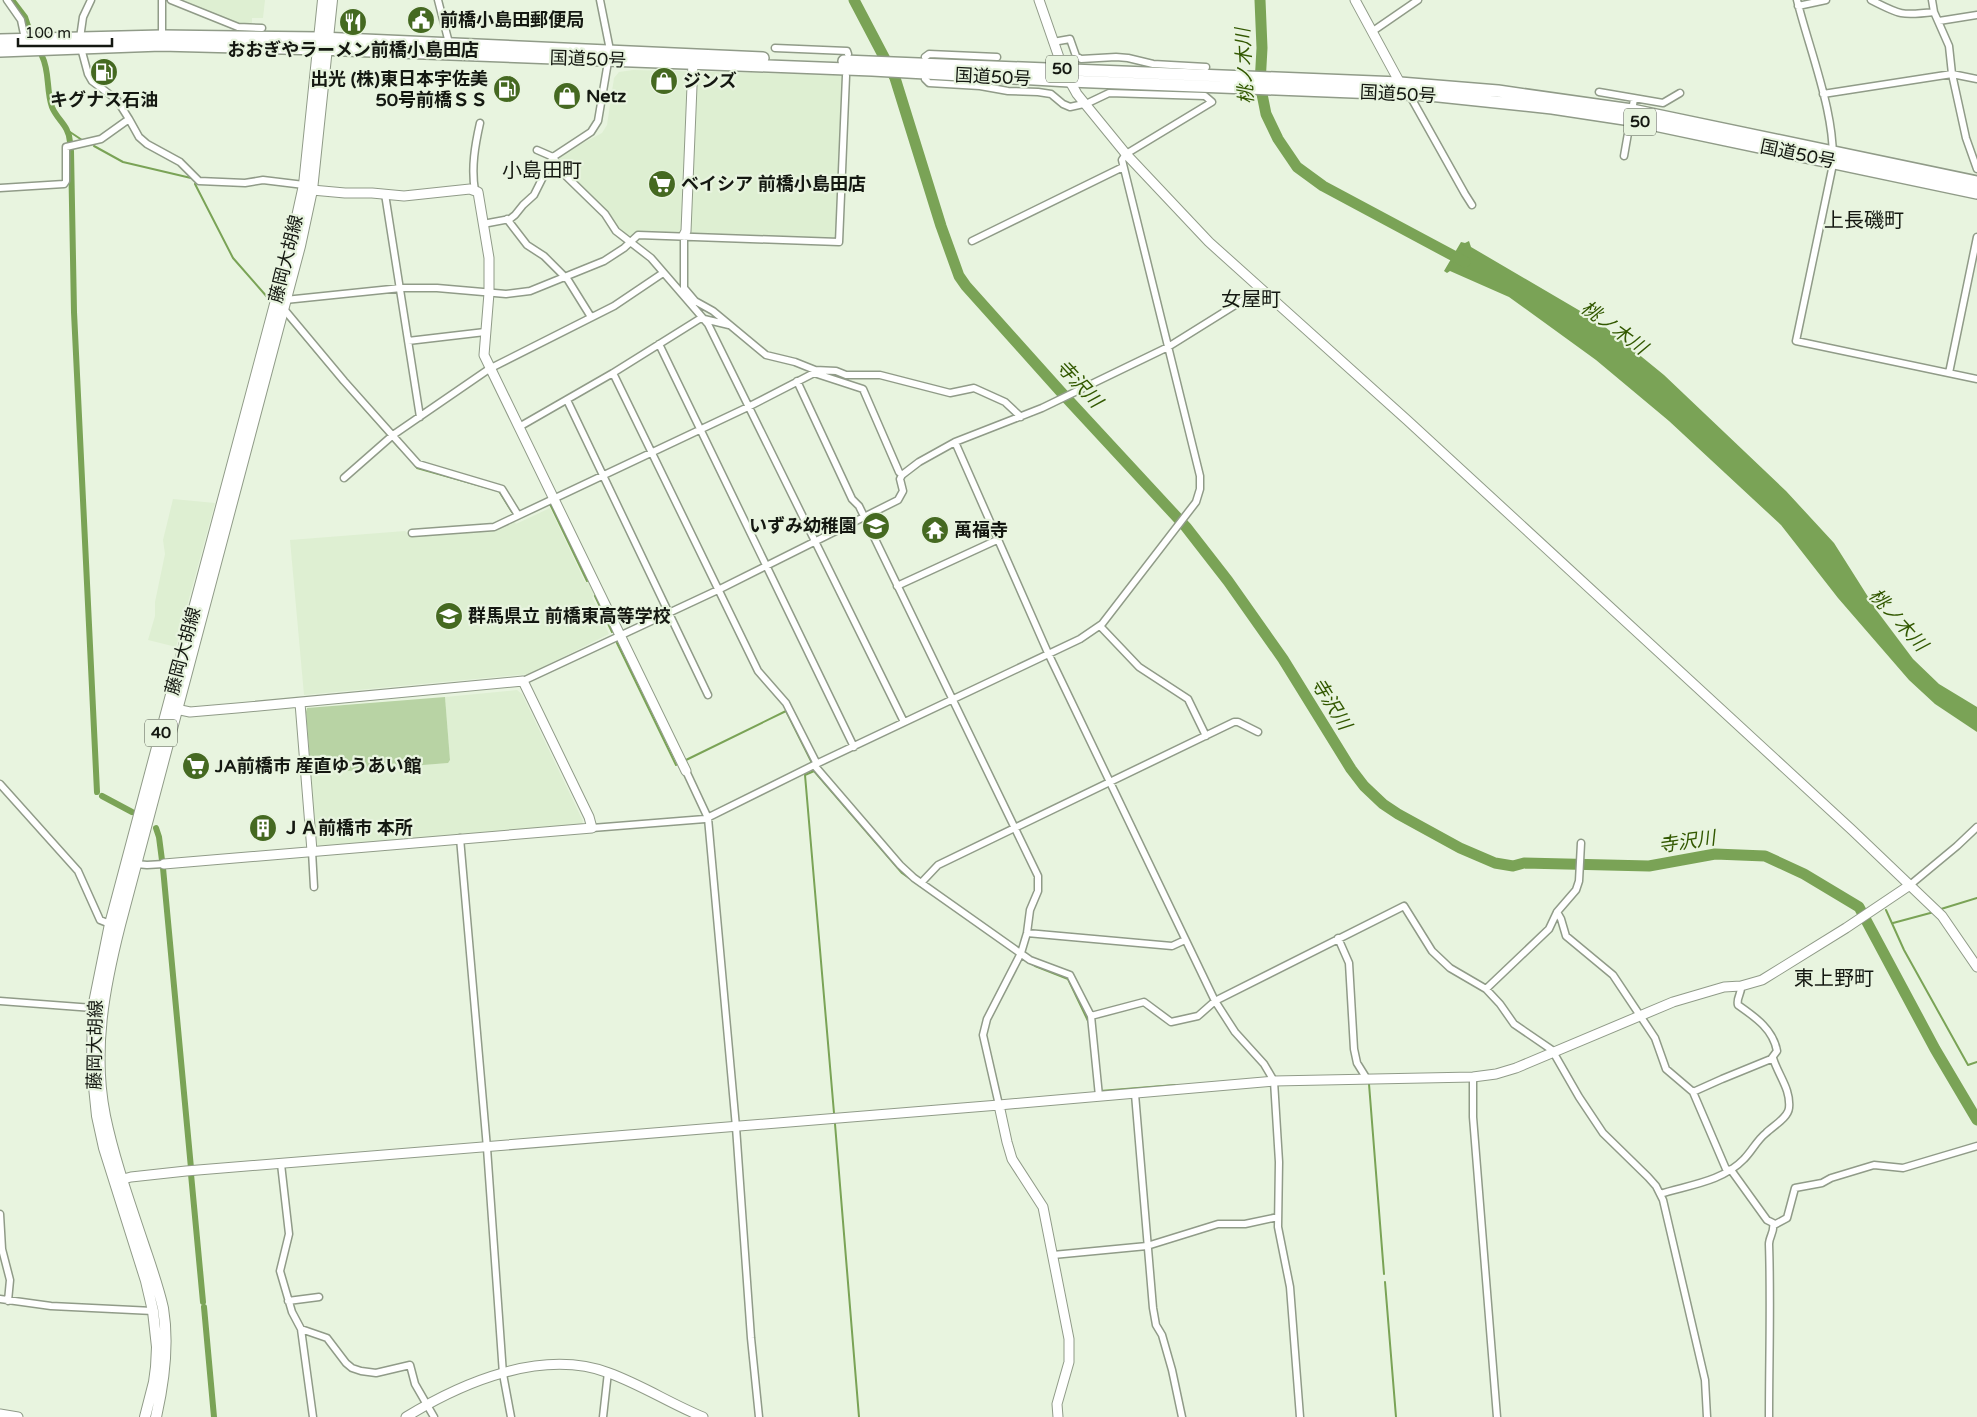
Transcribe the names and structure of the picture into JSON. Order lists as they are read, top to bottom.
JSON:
{
  "streets": {
    "highway": ["国道50号", "50"],
    "main road": ["藤岡大胡線", "40"]
  },
  "crossings": [
    ["国道50号", "藤岡大胡線"]
  ],
  "districts": [
    "小島田町",
    "上長磯町",
    "女屋町",
    "東上野町"
  ],
  "water": ["桃ノ木川", "寺沢川"],
  "places": {
    "public building": ["前橋小島田郵便局"],
    "restaurant": ["おおぎやラーメン前橋小島田店"],
    "fuel station": ["キグナス石油", "出光 (株)東日本宇佐美 50号前橋ＳＳ"],
    "shop": ["ジンズ", "Netz"],
    "supermarket": ["ベイシア 前橋小島田店", "JA前橋市 産直ゆうあい館"],
    "school or university": ["いずみ幼稚園", "群馬県立 前橋東高等学校"],
    "temple": ["萬福寺"],
    "building": ["ＪＡ前橋市 本所"]
  },
  "scale_bar": "100 m"
}
